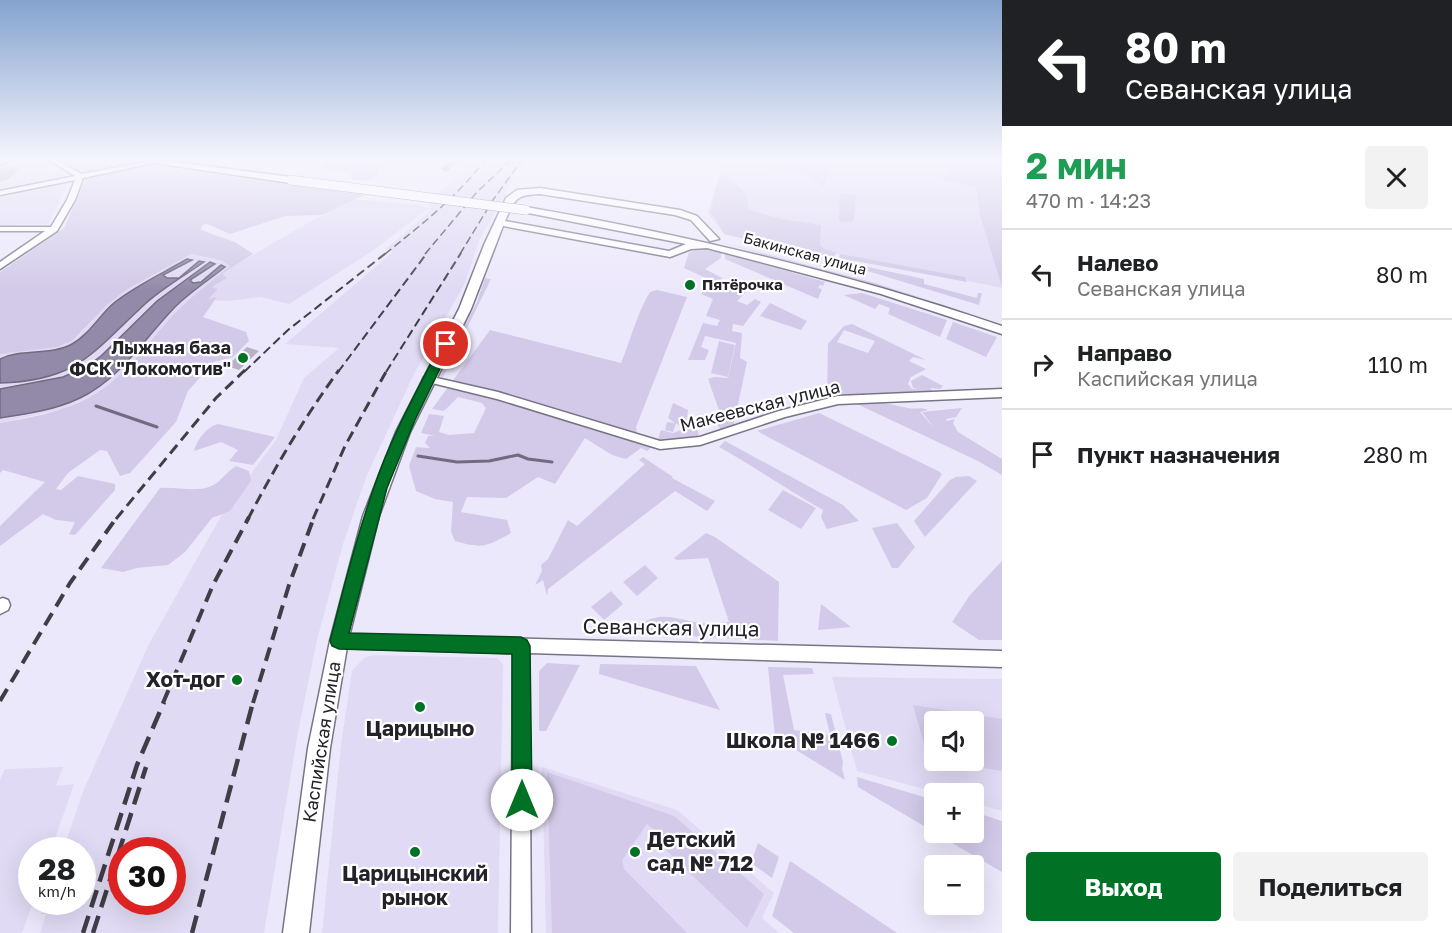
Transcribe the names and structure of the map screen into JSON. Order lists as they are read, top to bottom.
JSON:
{
  "streets": {
    "main road": ["Бакинская улица", "Каспийская улица"],
    "street": ["Макеевская улица", "Севанская улица"]
  },
  "crossings": [
    ["Макеевская улица", "Каспийская улица"],
    ["Севанская улица", "Каспийская улица"]
  ],
  "places": [
    "Пятёрочка",
    "Лыжная база ФСК \"Локомотив\"",
    "Хот-дог",
    "Царицыно",
    "Школа № 1466",
    "Царицынский рынок",
    "Детский сад № 712"
  ],
  "page": {
    "turn": ["80 m", "Севанская улица"],
    "heading": ["2 мин", "470 m · 14:23"],
    "list": [
      {
        "name": "Налево",
        "note": "Севанская улица",
        "value": "80 m"
      },
      {
        "name": "Направо",
        "note": "Каспийская улица",
        "value": "110 m"
      },
      {
        "name": "Пункт назначения",
        "value": "280 m"
      }
    ],
    "map_buttons": ["+", "−"],
    "speed": "28 km/h",
    "limit": "30",
    "buttons": ["Выход", "Поделиться"]
  }
}
